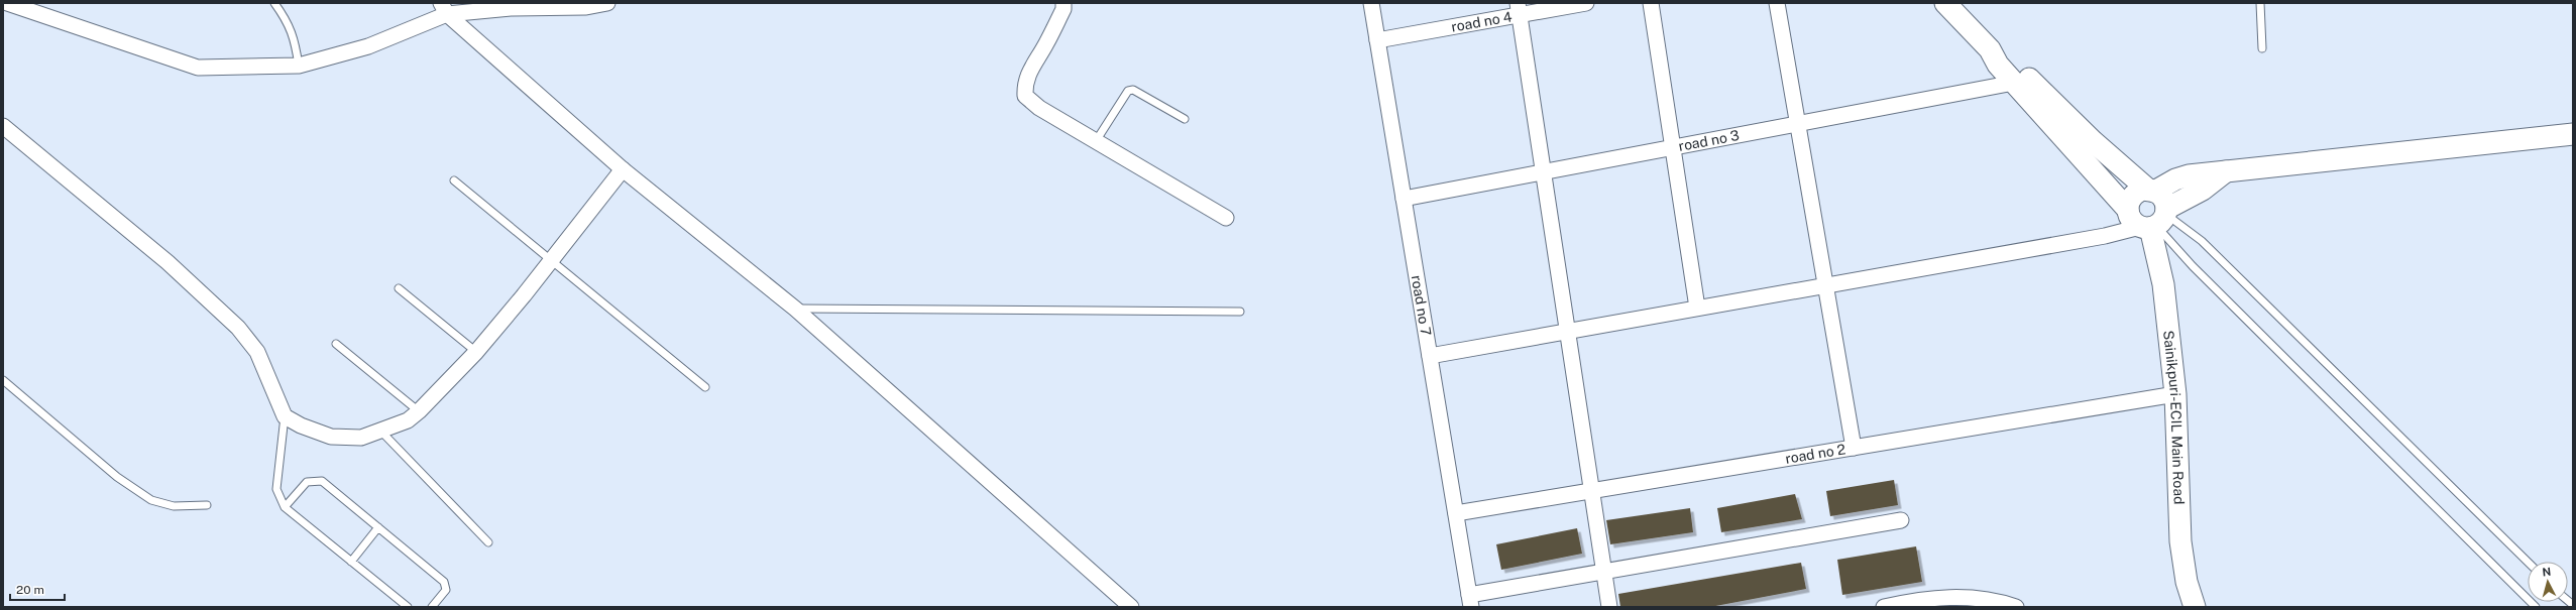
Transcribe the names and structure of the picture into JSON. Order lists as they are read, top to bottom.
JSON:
{
  "streets": {
    "main road": ["Sainikpuri-ECIL Main Road"],
    "street": [
      "road no 4",
      "road no 3",
      "road no 7",
      "road no 2"
    ]
  },
  "crossings": [
    ["road no 4", "road no 7"],
    ["road no 3", "road no 7"],
    ["road no 3", "Sainikpuri-ECIL Main Road"],
    ["road no 7", "road no 2"],
    ["Sainikpuri-ECIL Main Road", "road no 2"]
  ],
  "scale_bar": "20 m",
  "north": "top"
}
